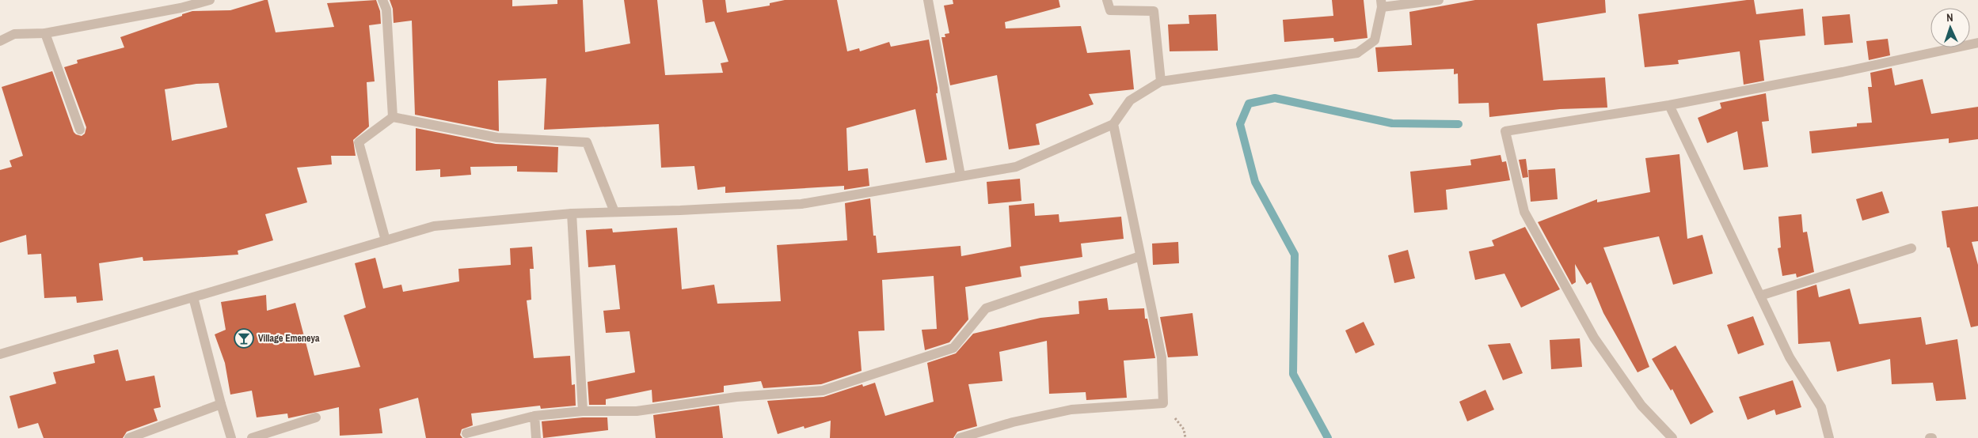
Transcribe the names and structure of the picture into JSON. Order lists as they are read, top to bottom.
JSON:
{
  "places": {
    "bar": ["Village Emeneya"]
  },
  "north": "top"
}
